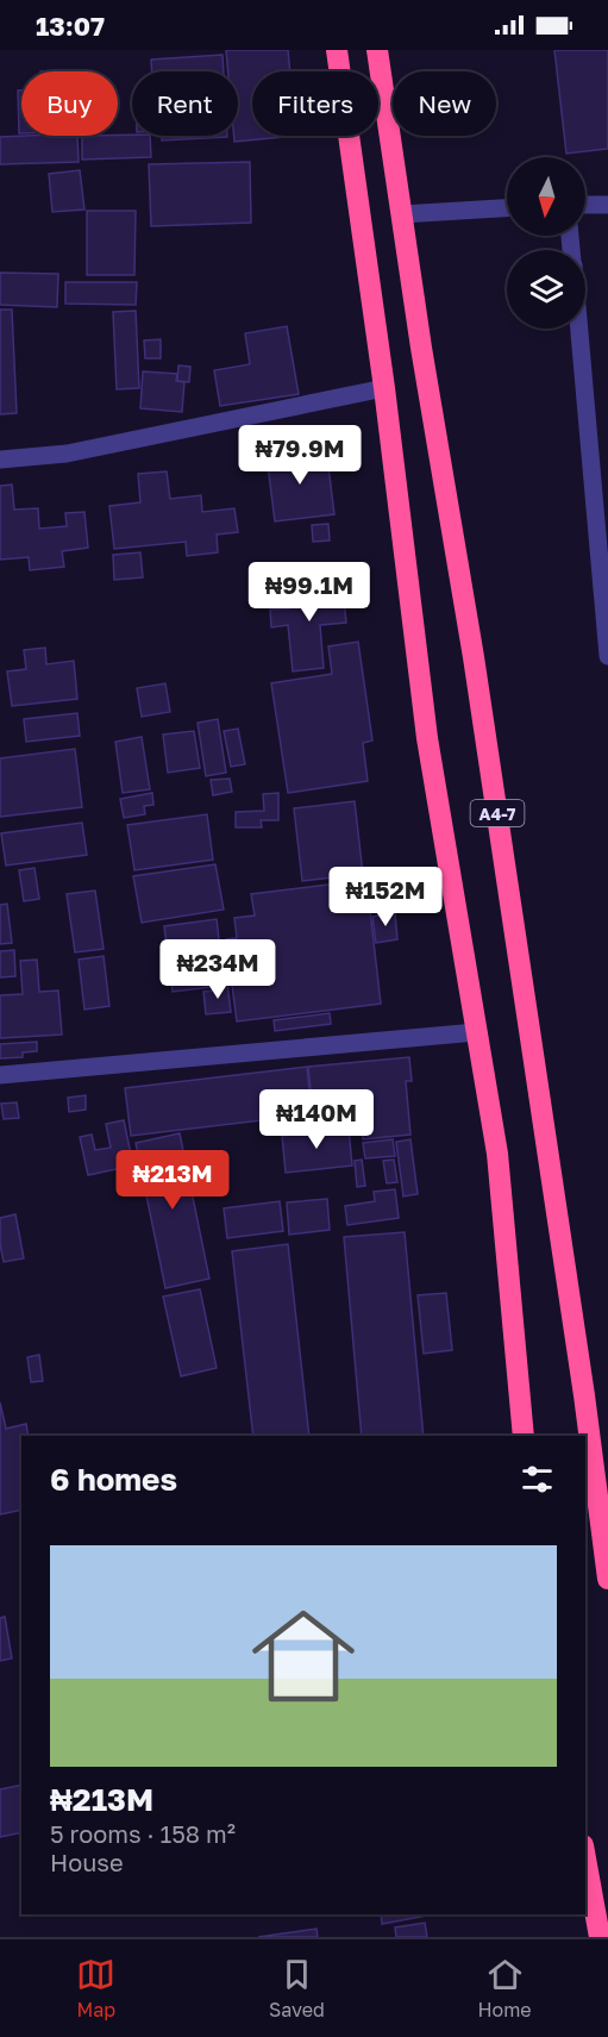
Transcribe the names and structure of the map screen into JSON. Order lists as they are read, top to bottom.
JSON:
{
  "streets": {
    "highway": ["A4-7"]
  },
  "north": "bottom",
  "page": {
    "status": "13:07",
    "chip": [
      "Buy",
      "Rent",
      "Filters",
      "New"
    ],
    "price": [
      "₦79.9M",
      "₦99.1M",
      "₦152M",
      "₦234M",
      "₦140M",
      "₦213M"
    ],
    "heading": "6 homes",
    "list": [
      {
        "name": "₦213M",
        "note": "5 rooms · 158 m² · House"
      }
    ],
    "tabs": ["Map", "Saved", "Home"]
  }
}
